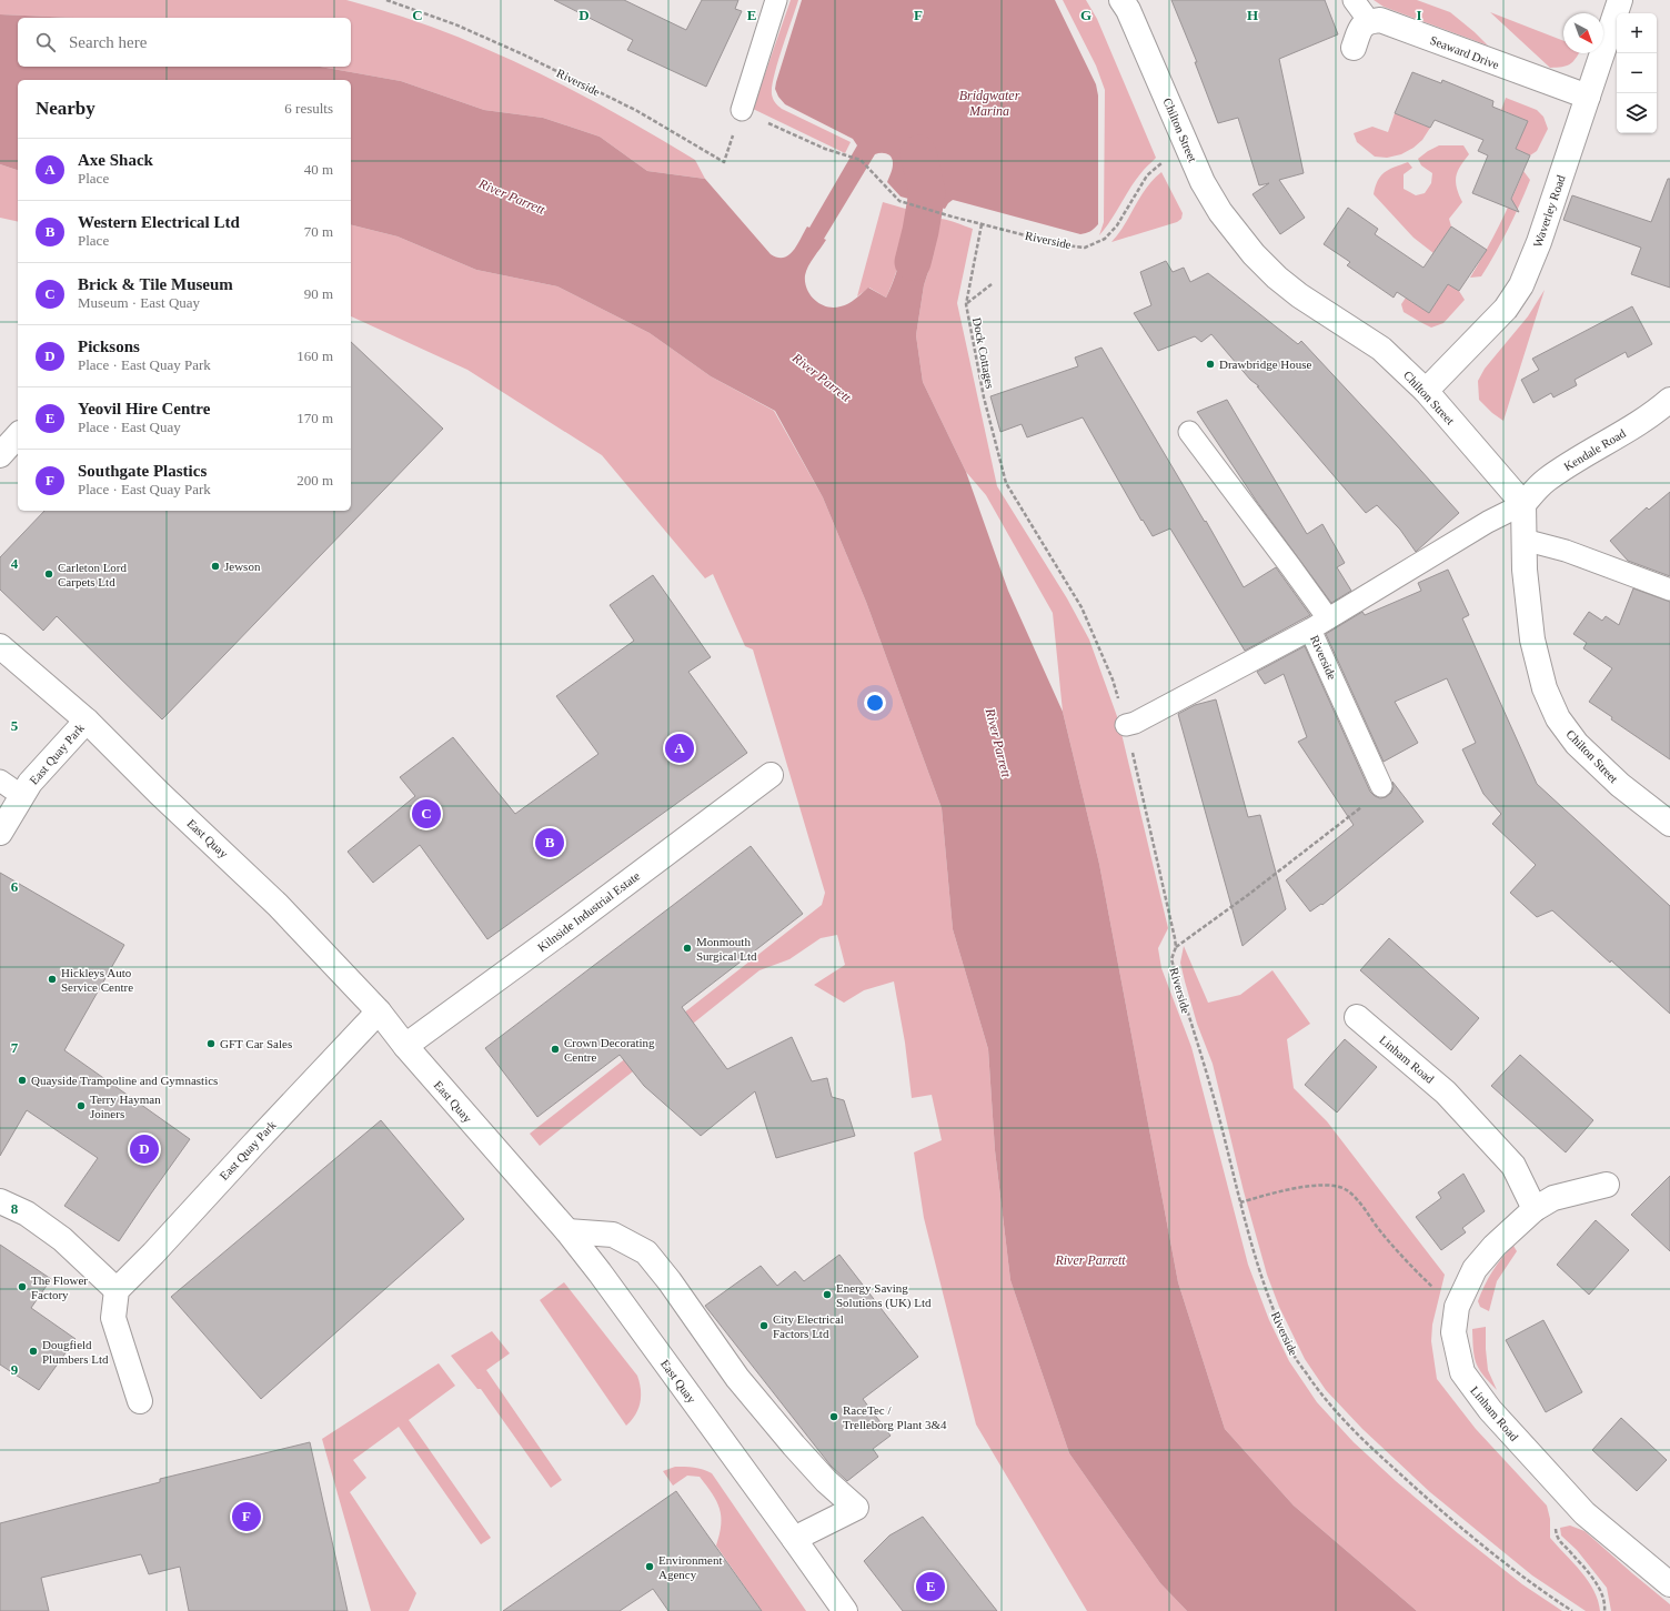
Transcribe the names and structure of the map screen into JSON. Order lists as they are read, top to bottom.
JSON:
{
  "streets": {
    "street": [
      "Seaward Drive",
      "Chilton Street",
      "Waverley Road",
      "Kendale Road",
      "East Quay Park",
      "East Quay",
      "Kilnside Industrial Estate",
      "Linham Road"
    ],
    "lane": ["Riverside"],
    "path": ["Dock Cottages"]
  },
  "crossings": [
    ["Seaward Drive", "Waverley Road"],
    ["Riverside", "Chilton Street"],
    ["Riverside", "Dock Cottages"],
    ["Riverside", "Kendale Road"],
    ["Chilton Street", "Waverley Road"],
    ["Chilton Street", "Kendale Road"],
    ["East Quay Park", "East Quay"],
    ["East Quay", "Kilnside Industrial Estate"]
  ],
  "water": ["Bridgwater Marina", "River Parrett"],
  "places": [
    "Drawbridge House",
    "Jewson",
    "Carleton Lord Carpets Ltd",
    "Monmouth Surgical Ltd",
    "Hickleys Auto Service Centre",
    "GFT Car Sales",
    "Crown Decorating Centre",
    "Quayside Trampoline and Gymnastics",
    "Terry Hayman Joiners",
    "The Flower Factory",
    "Energy Saving Solutions (UK) Ltd",
    "City Electrical Factors Ltd",
    "Dougfield Plumbers Ltd",
    "RaceTec / Trelleborg Plant 3&4",
    "Environment Agency"
  ],
  "north": "bottom right",
  "page": {
    "map_buttons": ["+", "−"],
    "search": "Search here",
    "heading": ["Nearby", "6 results"],
    "list": [
      {
        "mark": "A",
        "name": "Axe Shack",
        "note": "Place",
        "value": "40 m"
      },
      {
        "mark": "B",
        "name": "Western Electrical Ltd",
        "note": "Place",
        "value": "70 m"
      },
      {
        "mark": "C",
        "name": "Brick & Tile Museum",
        "note": "Museum · East Quay",
        "value": "90 m"
      },
      {
        "mark": "D",
        "name": "Picksons",
        "note": "Place · East Quay Park",
        "value": "160 m"
      },
      {
        "mark": "E",
        "name": "Yeovil Hire Centre",
        "note": "Place · East Quay",
        "value": "170 m"
      },
      {
        "mark": "F",
        "name": "Southgate Plastics",
        "note": "Place · East Quay Park",
        "value": "200 m"
      }
    ],
    "pins": [
      "A",
      "C",
      "B",
      "D",
      "F",
      "E"
    ]
  },
  "grid": {
    "columns": [
      "C",
      "D",
      "E",
      "F",
      "G",
      "H",
      "I"
    ],
    "rows": [
      "4",
      "5",
      "6",
      "7",
      "8",
      "9"
    ]
  }
}
